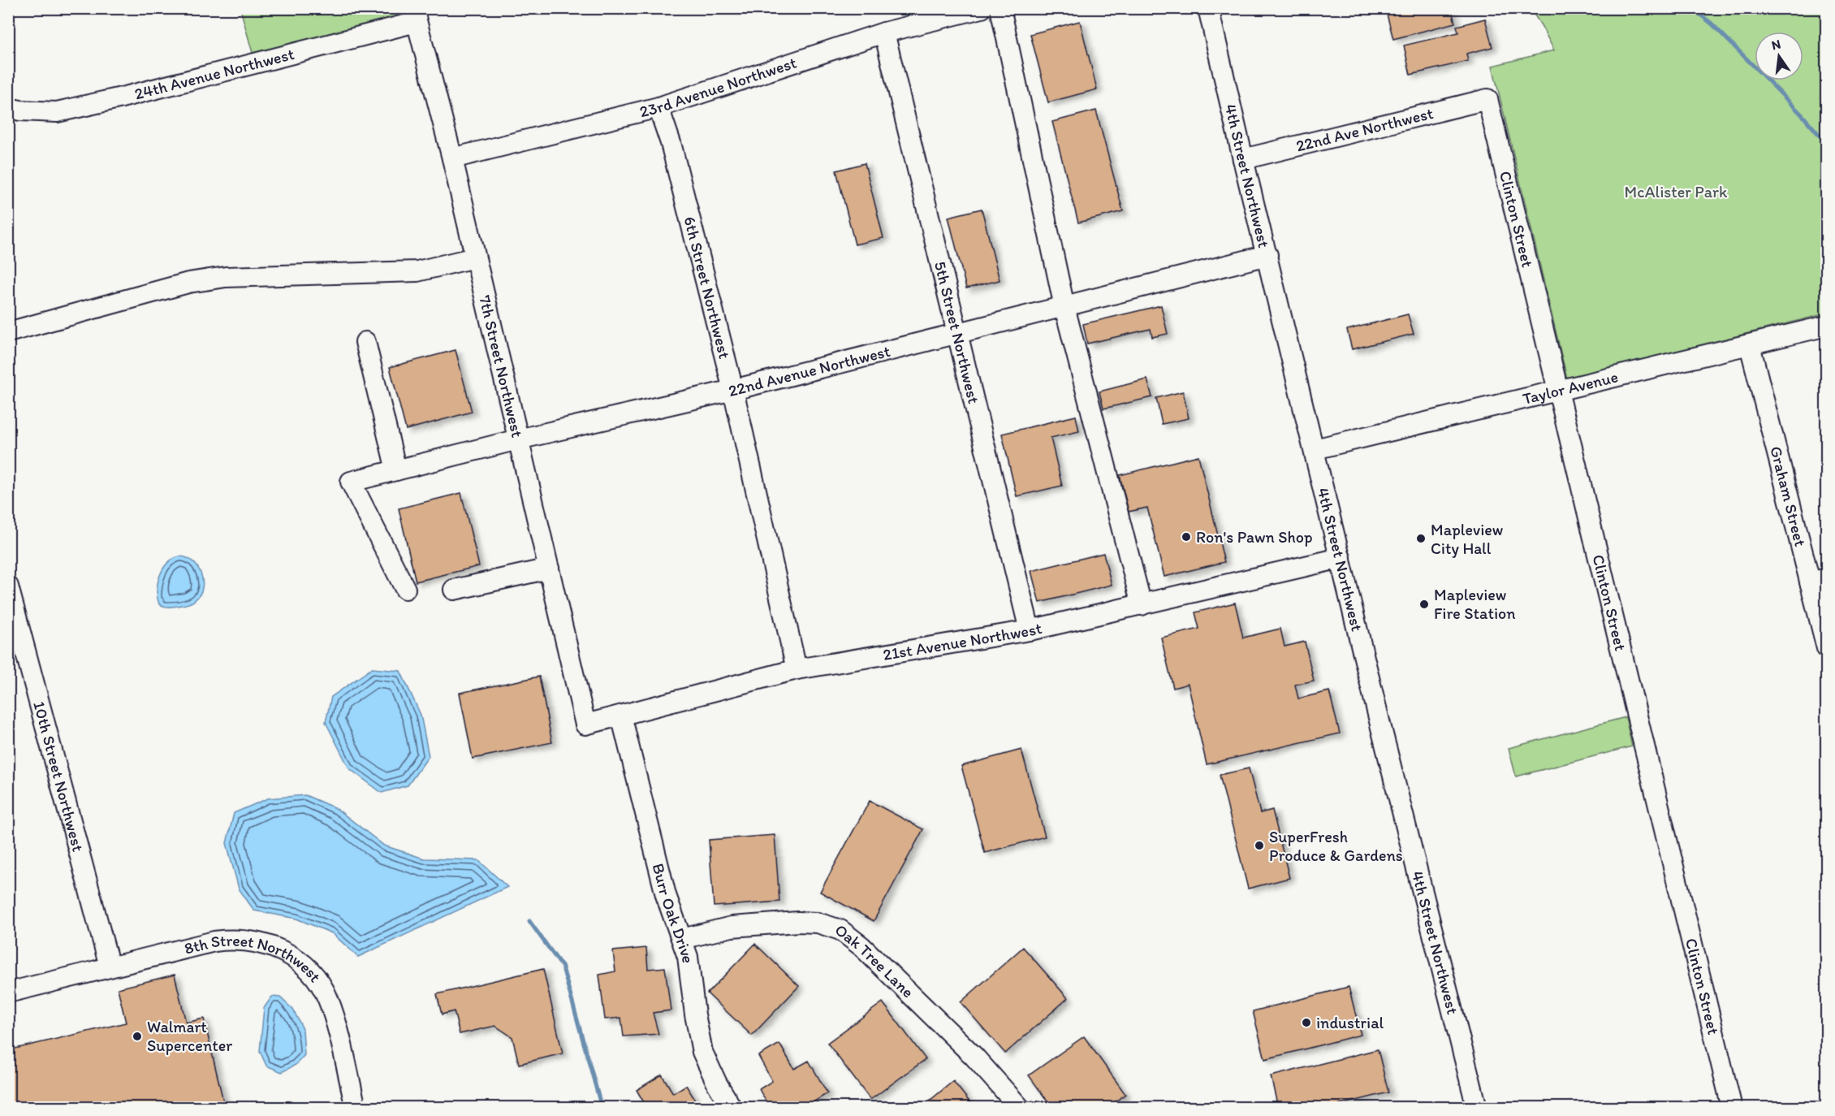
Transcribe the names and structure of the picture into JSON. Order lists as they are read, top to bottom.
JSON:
{
  "streets": {
    "street": [
      "24th Avenue Northwest",
      "23rd Avenue Northwest",
      "22nd Ave Northwest",
      "4th Street Northwest",
      "Clinton Street",
      "6th Street Northwest",
      "5th Street Northwest",
      "7th Street Northwest",
      "22nd Avenue Northwest",
      "Taylor Avenue",
      "Graham Street",
      "21st Avenue Northwest",
      "10th Street Northwest",
      "Burr Oak Drive",
      "Oak Tree Lane",
      "8th Street Northwest"
    ]
  },
  "crossings": [
    ["24th Avenue Northwest", "7th Street Northwest"],
    ["23rd Avenue Northwest", "6th Street Northwest"],
    ["23rd Avenue Northwest", "5th Street Northwest"],
    ["23rd Avenue Northwest", "7th Street Northwest"],
    ["22nd Ave Northwest", "4th Street Northwest"],
    ["22nd Ave Northwest", "Clinton Street"],
    ["4th Street Northwest", "22nd Avenue Northwest"],
    ["4th Street Northwest", "Taylor Avenue"],
    ["4th Street Northwest", "21st Avenue Northwest"],
    ["Clinton Street", "Taylor Avenue"],
    ["6th Street Northwest", "22nd Avenue Northwest"],
    ["6th Street Northwest", "21st Avenue Northwest"],
    ["5th Street Northwest", "22nd Avenue Northwest"],
    ["5th Street Northwest", "21st Avenue Northwest"],
    ["7th Street Northwest", "22nd Avenue Northwest"],
    ["7th Street Northwest", "21st Avenue Northwest"],
    ["Taylor Avenue", "Graham Street"],
    ["21st Avenue Northwest", "Burr Oak Drive"],
    ["10th Street Northwest", "8th Street Northwest"],
    ["Burr Oak Drive", "Oak Tree Lane"]
  ],
  "parks": ["McAlister Park"],
  "places": [
    "Ron's Pawn Shop",
    "Mapleview City Hall",
    "Mapleview Fire Station",
    "SuperFresh Produce & Gardens",
    "industrial",
    "Walmart Supercenter"
  ],
  "north": "top"
}
